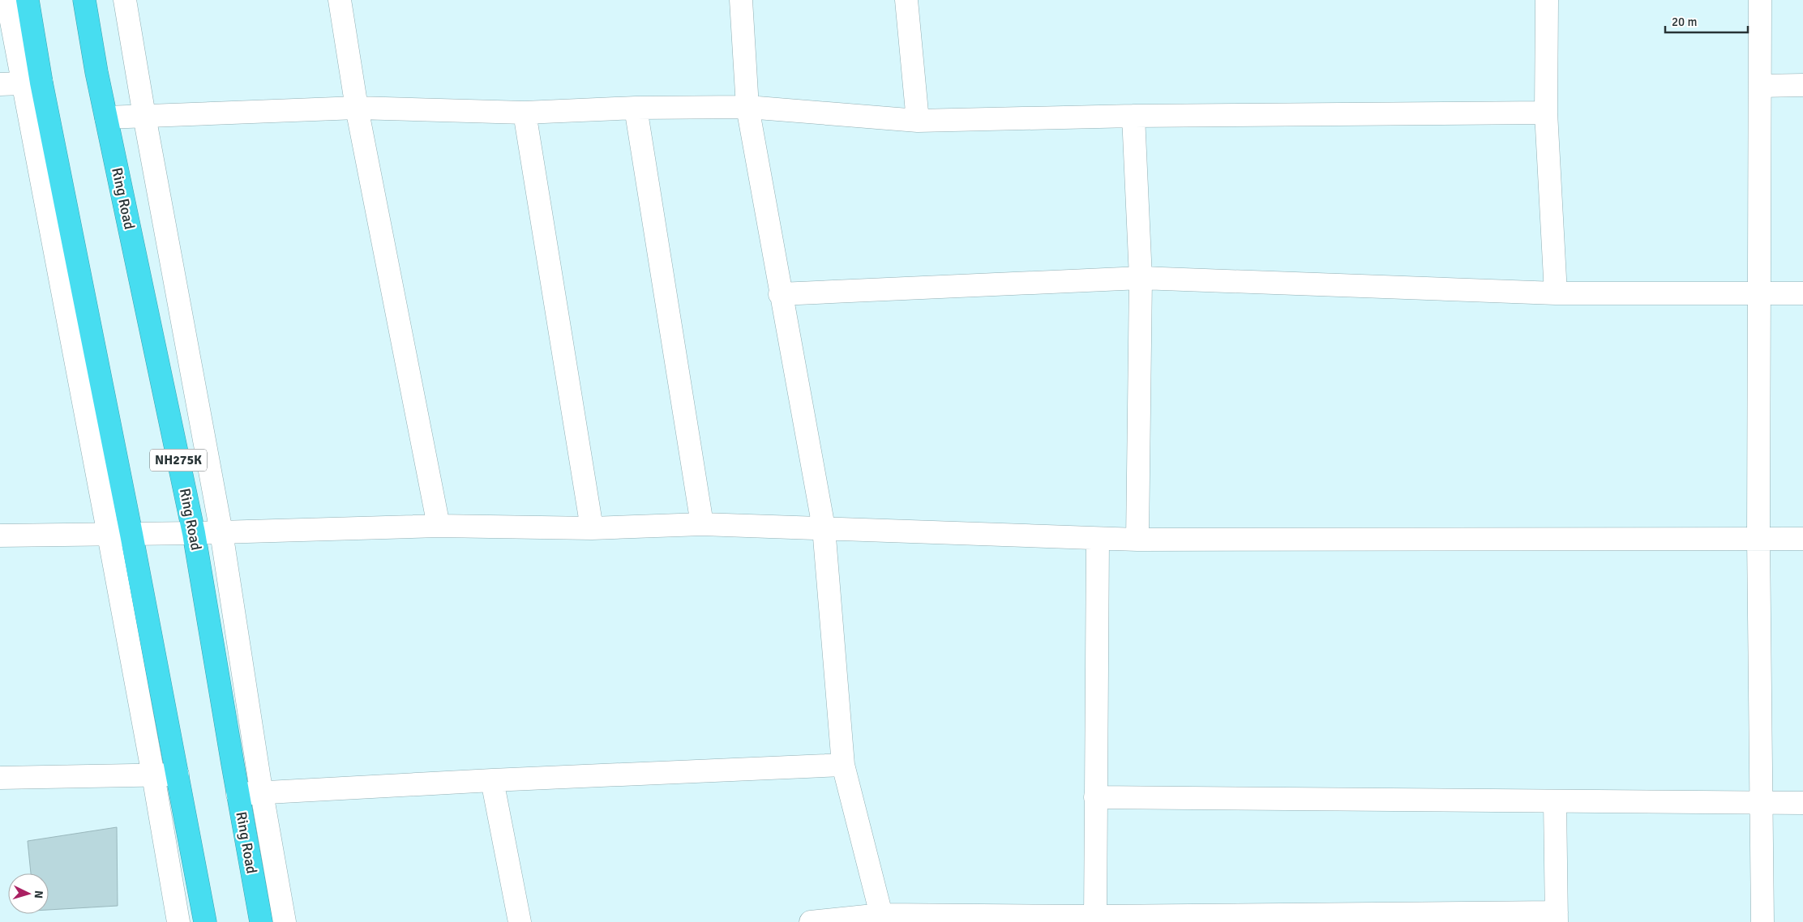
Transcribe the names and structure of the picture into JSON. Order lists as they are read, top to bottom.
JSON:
{
  "streets": {
    "highway": ["Ring Road", "NH275K"]
  },
  "scale_bar": "20 m",
  "north": "right"
}
